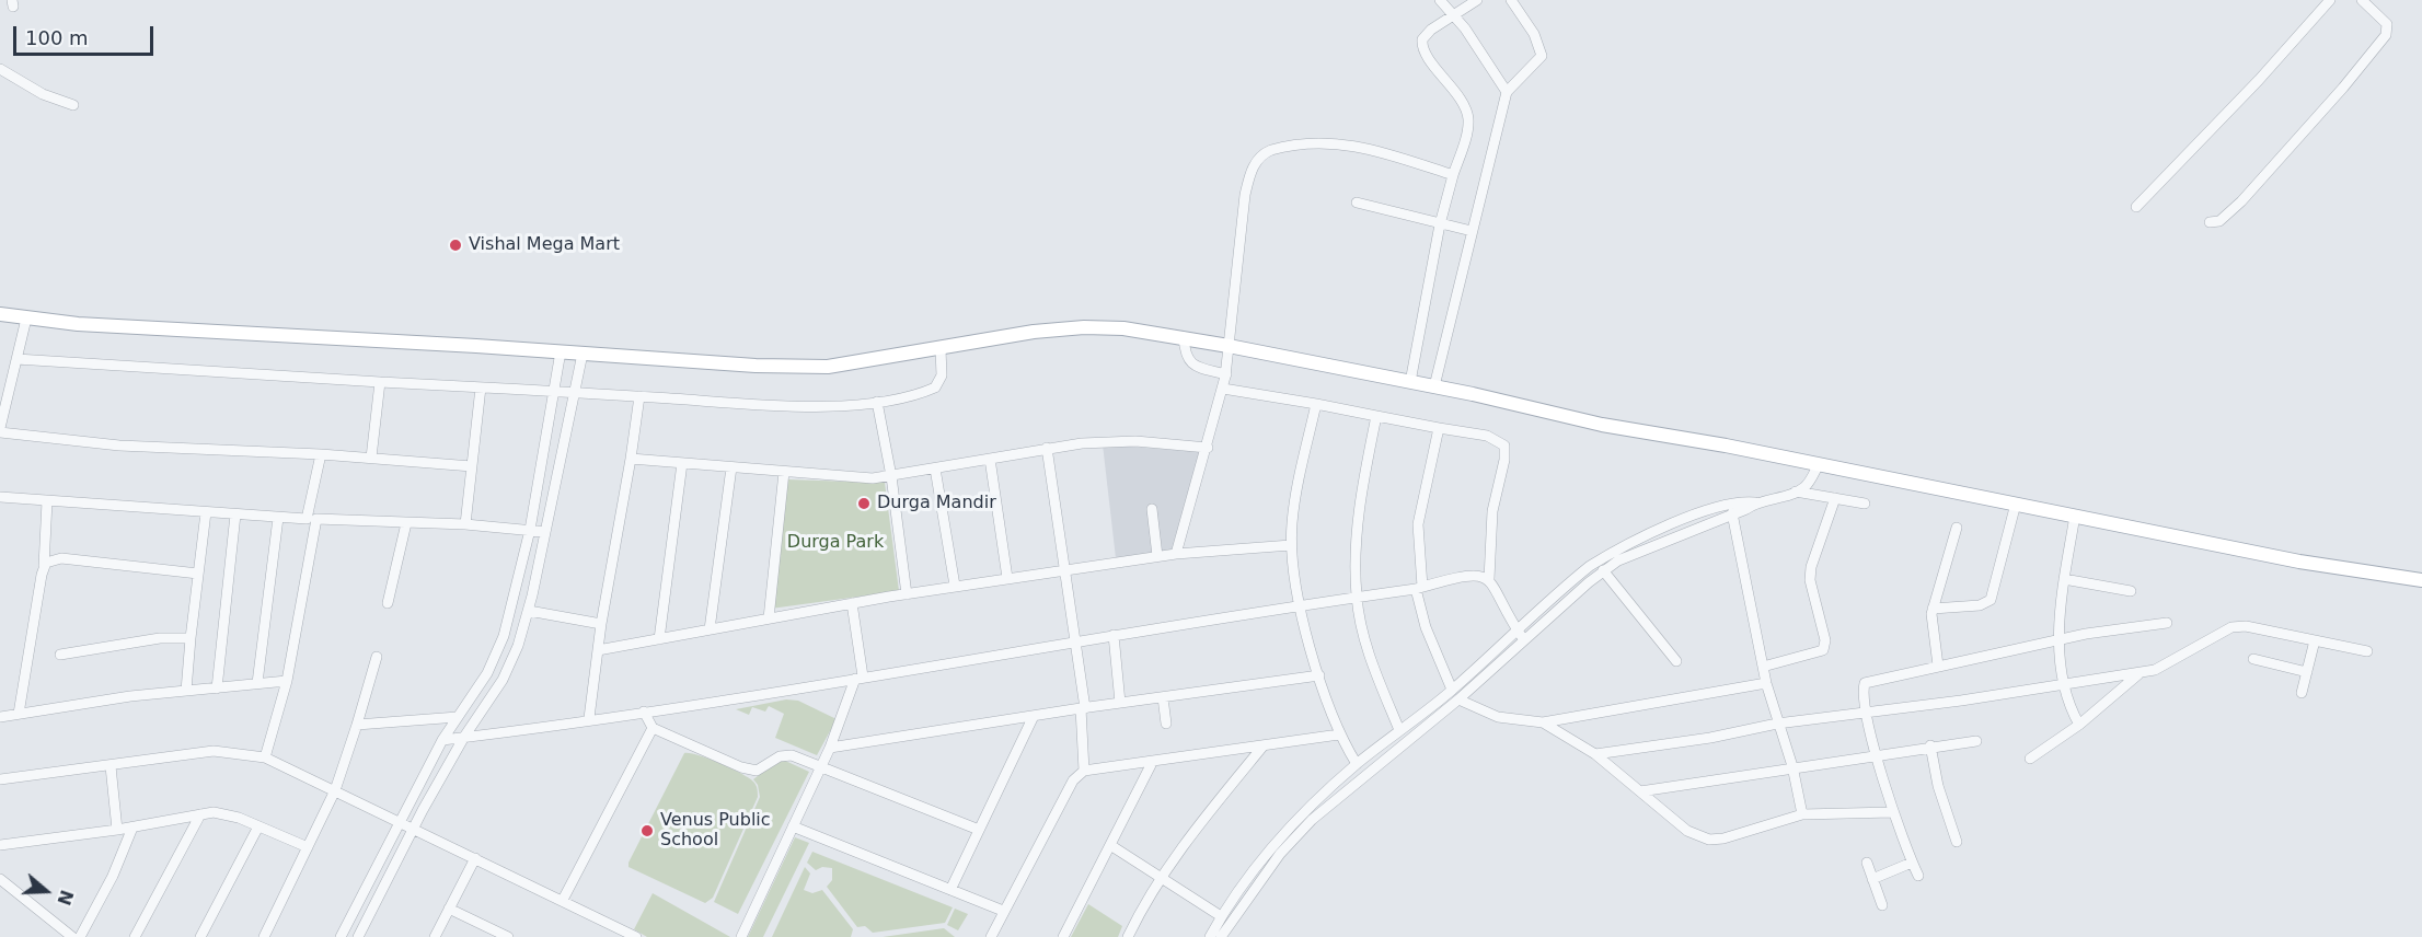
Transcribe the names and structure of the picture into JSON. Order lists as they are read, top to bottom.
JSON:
{
  "parks": ["Durga Park"],
  "places": ["Vishal Mega Mart", "Durga Mandir", "Venus Public School"],
  "scale_bar": "100 m",
  "north": "right"
}
